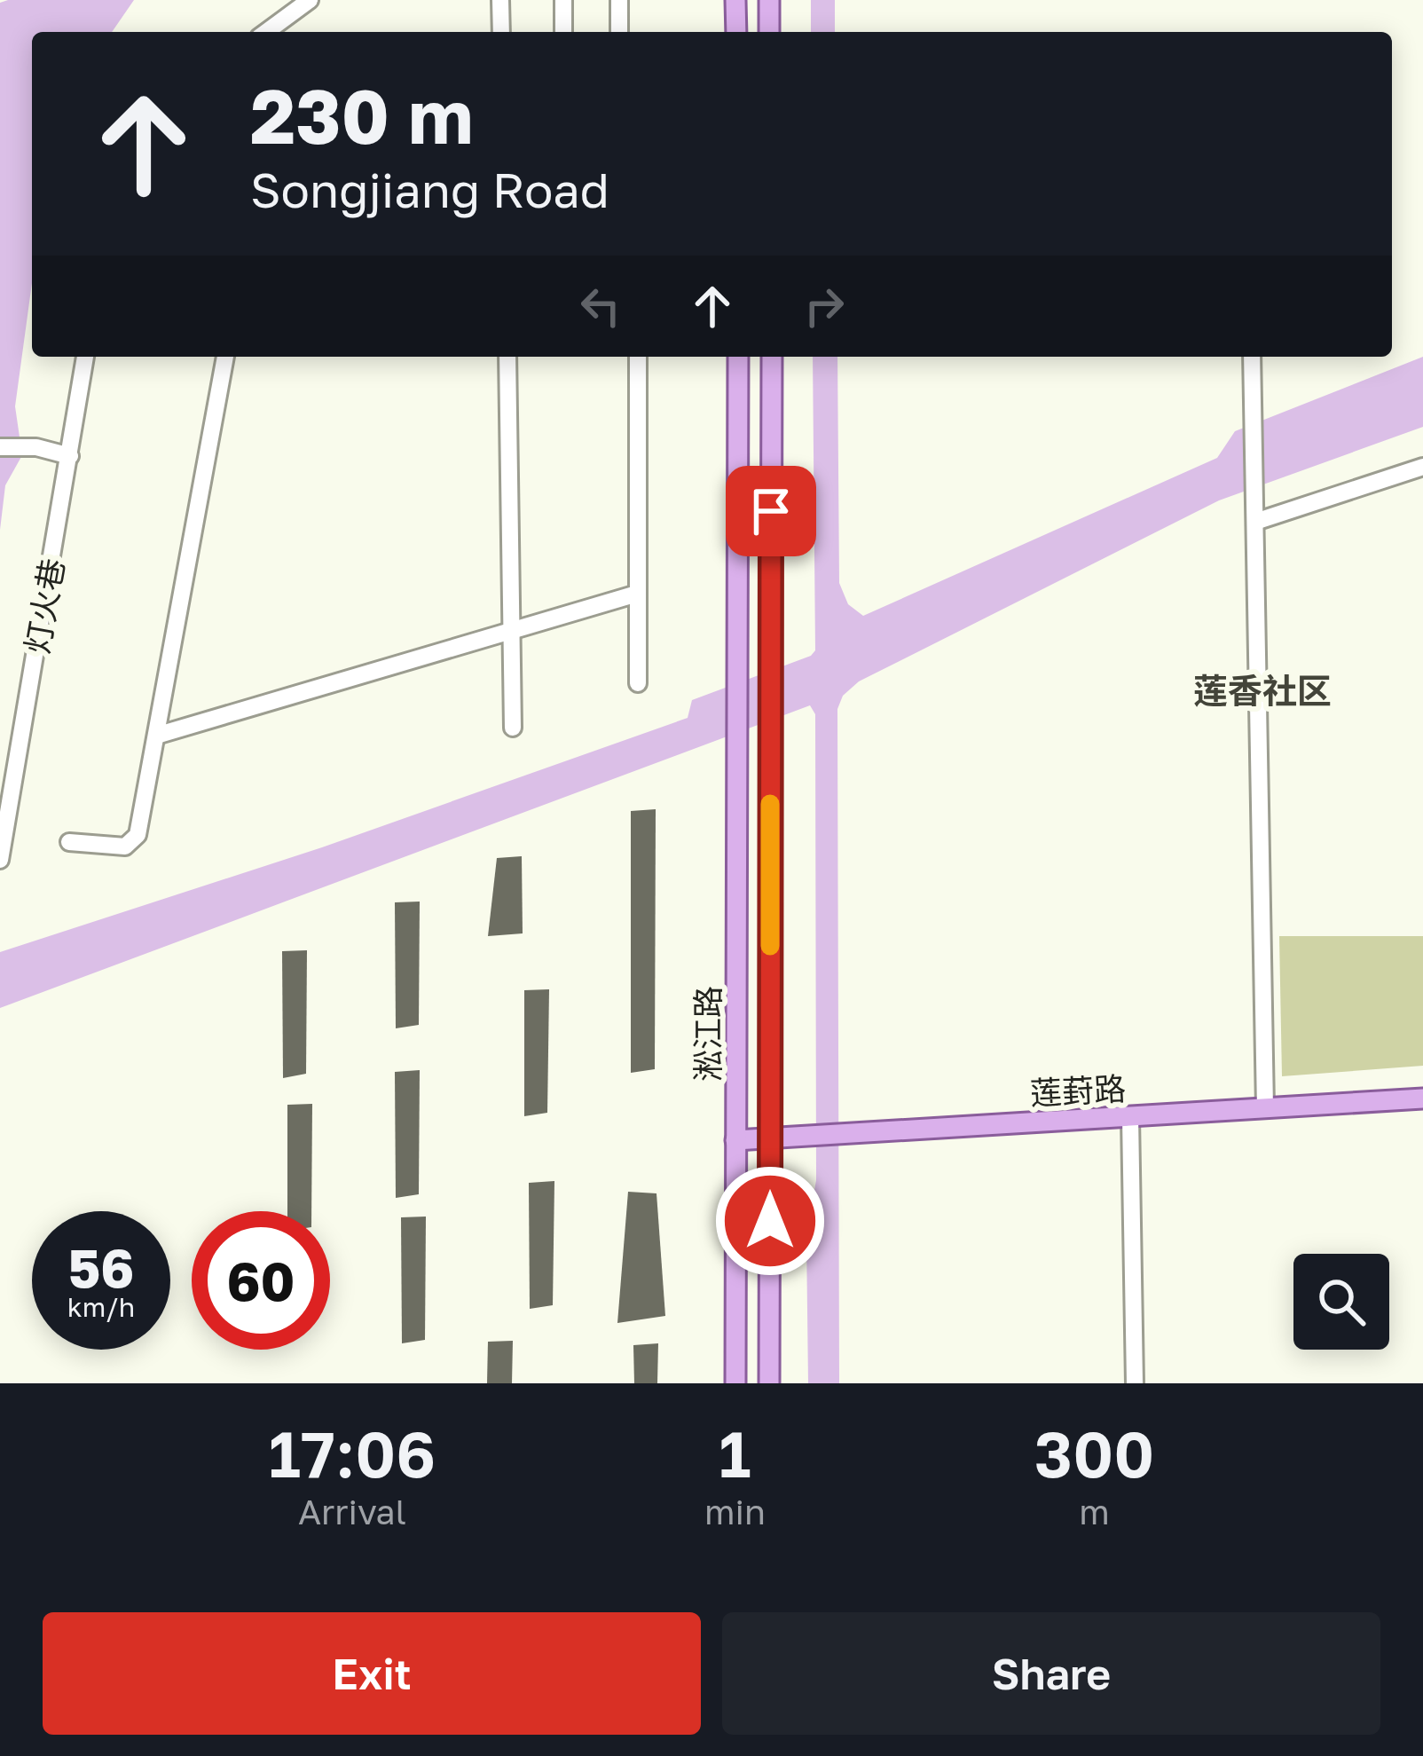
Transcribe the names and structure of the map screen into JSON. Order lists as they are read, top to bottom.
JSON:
{
  "streets": {
    "main road": ["淞江路", "莲葑路"],
    "street": ["灯火巷"]
  },
  "crossings": [
    ["淞江路", "莲葑路"]
  ],
  "districts": ["莲香社区"],
  "page": {
    "turn": ["230 m", "Songjiang Road"],
    "speed": "56 km/h",
    "limit": "60",
    "eta": [
      "17:06",
      "Arrival",
      "1",
      "min",
      "300",
      "m"
    ],
    "buttons": ["Exit", "Share"]
  }
}
